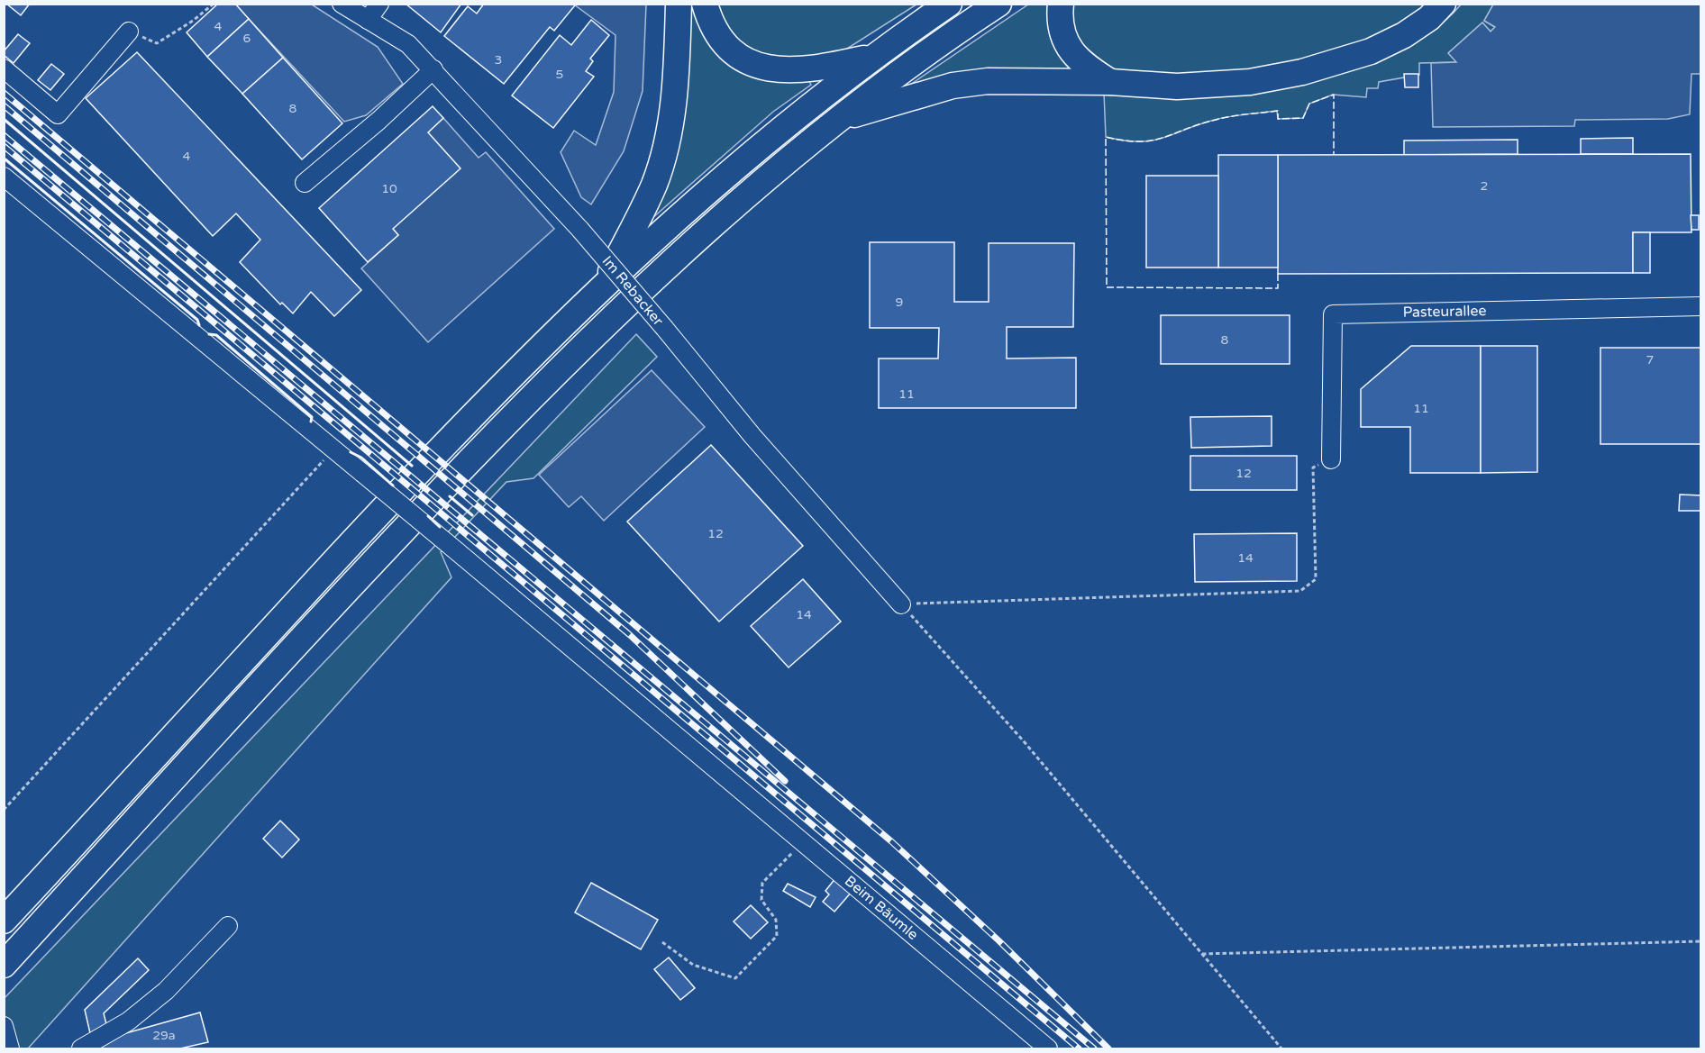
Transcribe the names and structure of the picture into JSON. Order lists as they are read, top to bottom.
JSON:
{
  "streets": {
    "street": ["Im Rebacker", "Pasteurallee", "Beim Bäumle"]
  },
  "house_numbers": [
    "4",
    "6",
    "3",
    "5",
    "8",
    "4",
    "2",
    "10",
    "9",
    "8",
    "7",
    "11",
    "11",
    "12",
    "12",
    "14",
    "14",
    "29a"
  ]
}
